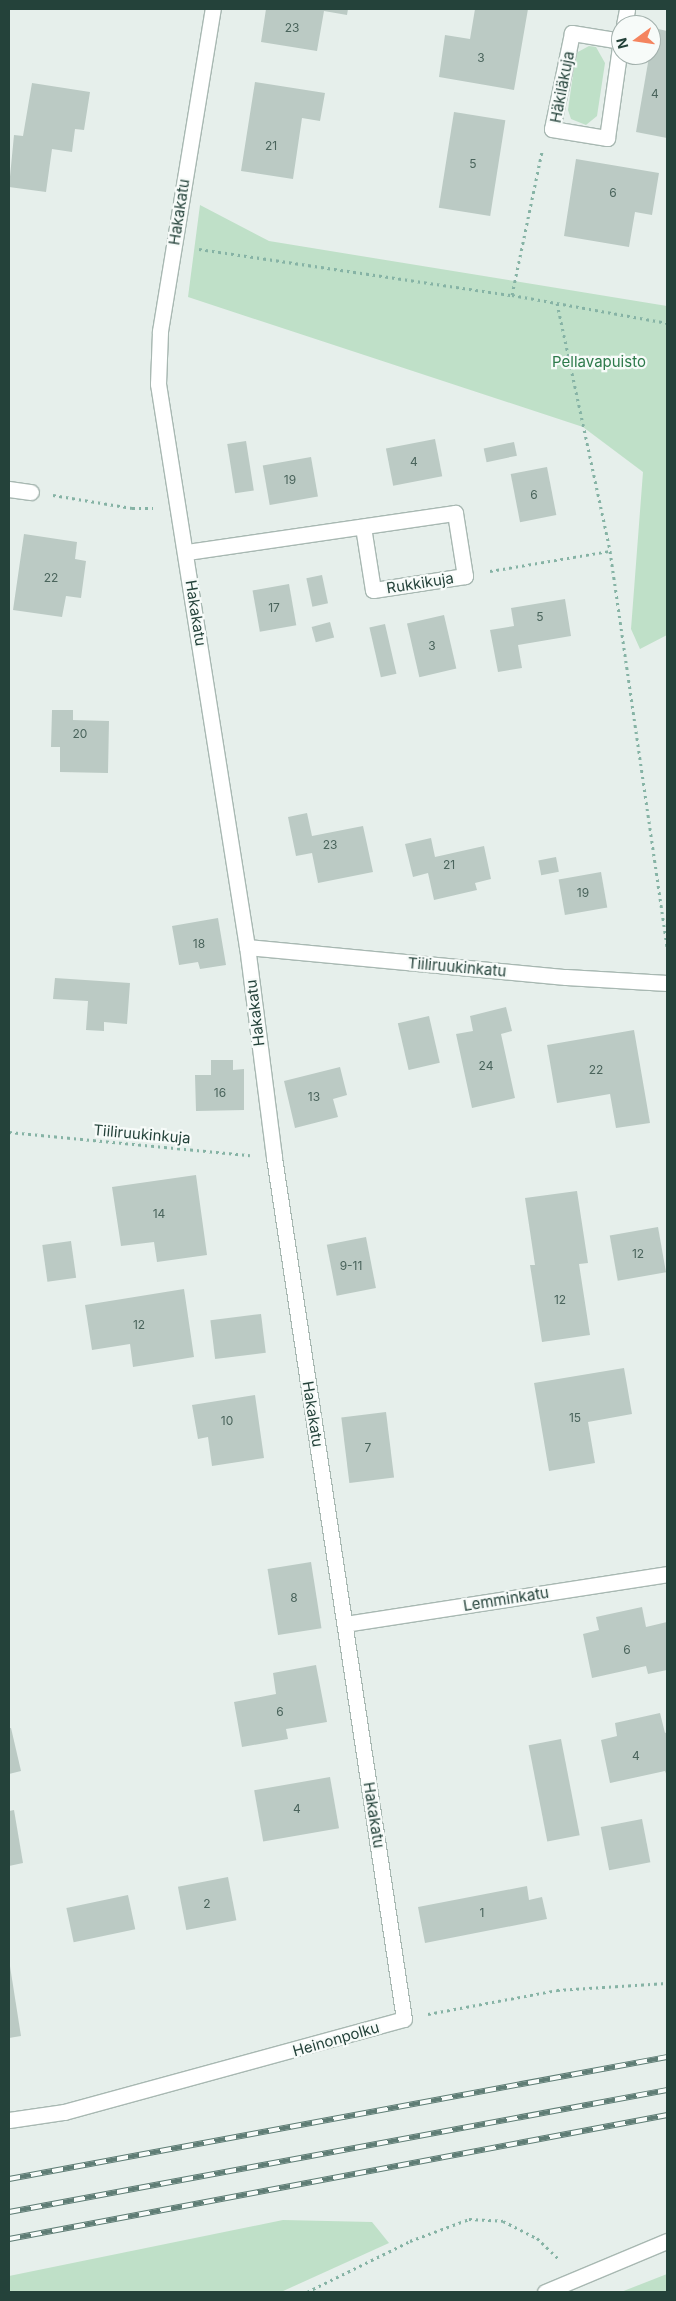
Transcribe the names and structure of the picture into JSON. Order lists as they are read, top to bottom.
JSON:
{
  "streets": {
    "street": [
      "Häkiläkuja",
      "Hakakatu",
      "Rukkikuja",
      "Tiiliruukinkatu",
      "Lemminkatu",
      "Heinonpolku"
    ],
    "path": ["Tiiliruukinkuja"]
  },
  "crossings": [
    ["Hakakatu", "Rukkikuja"],
    ["Hakakatu", "Tiiliruukinkatu"],
    ["Hakakatu", "Tiiliruukinkuja"],
    ["Hakakatu", "Lemminkatu"],
    ["Hakakatu", "Heinonpolku"]
  ],
  "parks": ["Pellavapuisto"],
  "house_numbers": [
    "23",
    "3",
    "4",
    "21",
    "5",
    "6",
    "4",
    "19",
    "6",
    "22",
    "17",
    "5",
    "3",
    "20",
    "23",
    "21",
    "19",
    "18",
    "24",
    "22",
    "16",
    "13",
    "14",
    "12",
    "9-11",
    "12",
    "12",
    "15",
    "10",
    "7",
    "8",
    "6",
    "6",
    "4",
    "4",
    "2",
    "1"
  ],
  "north": "left"
}
